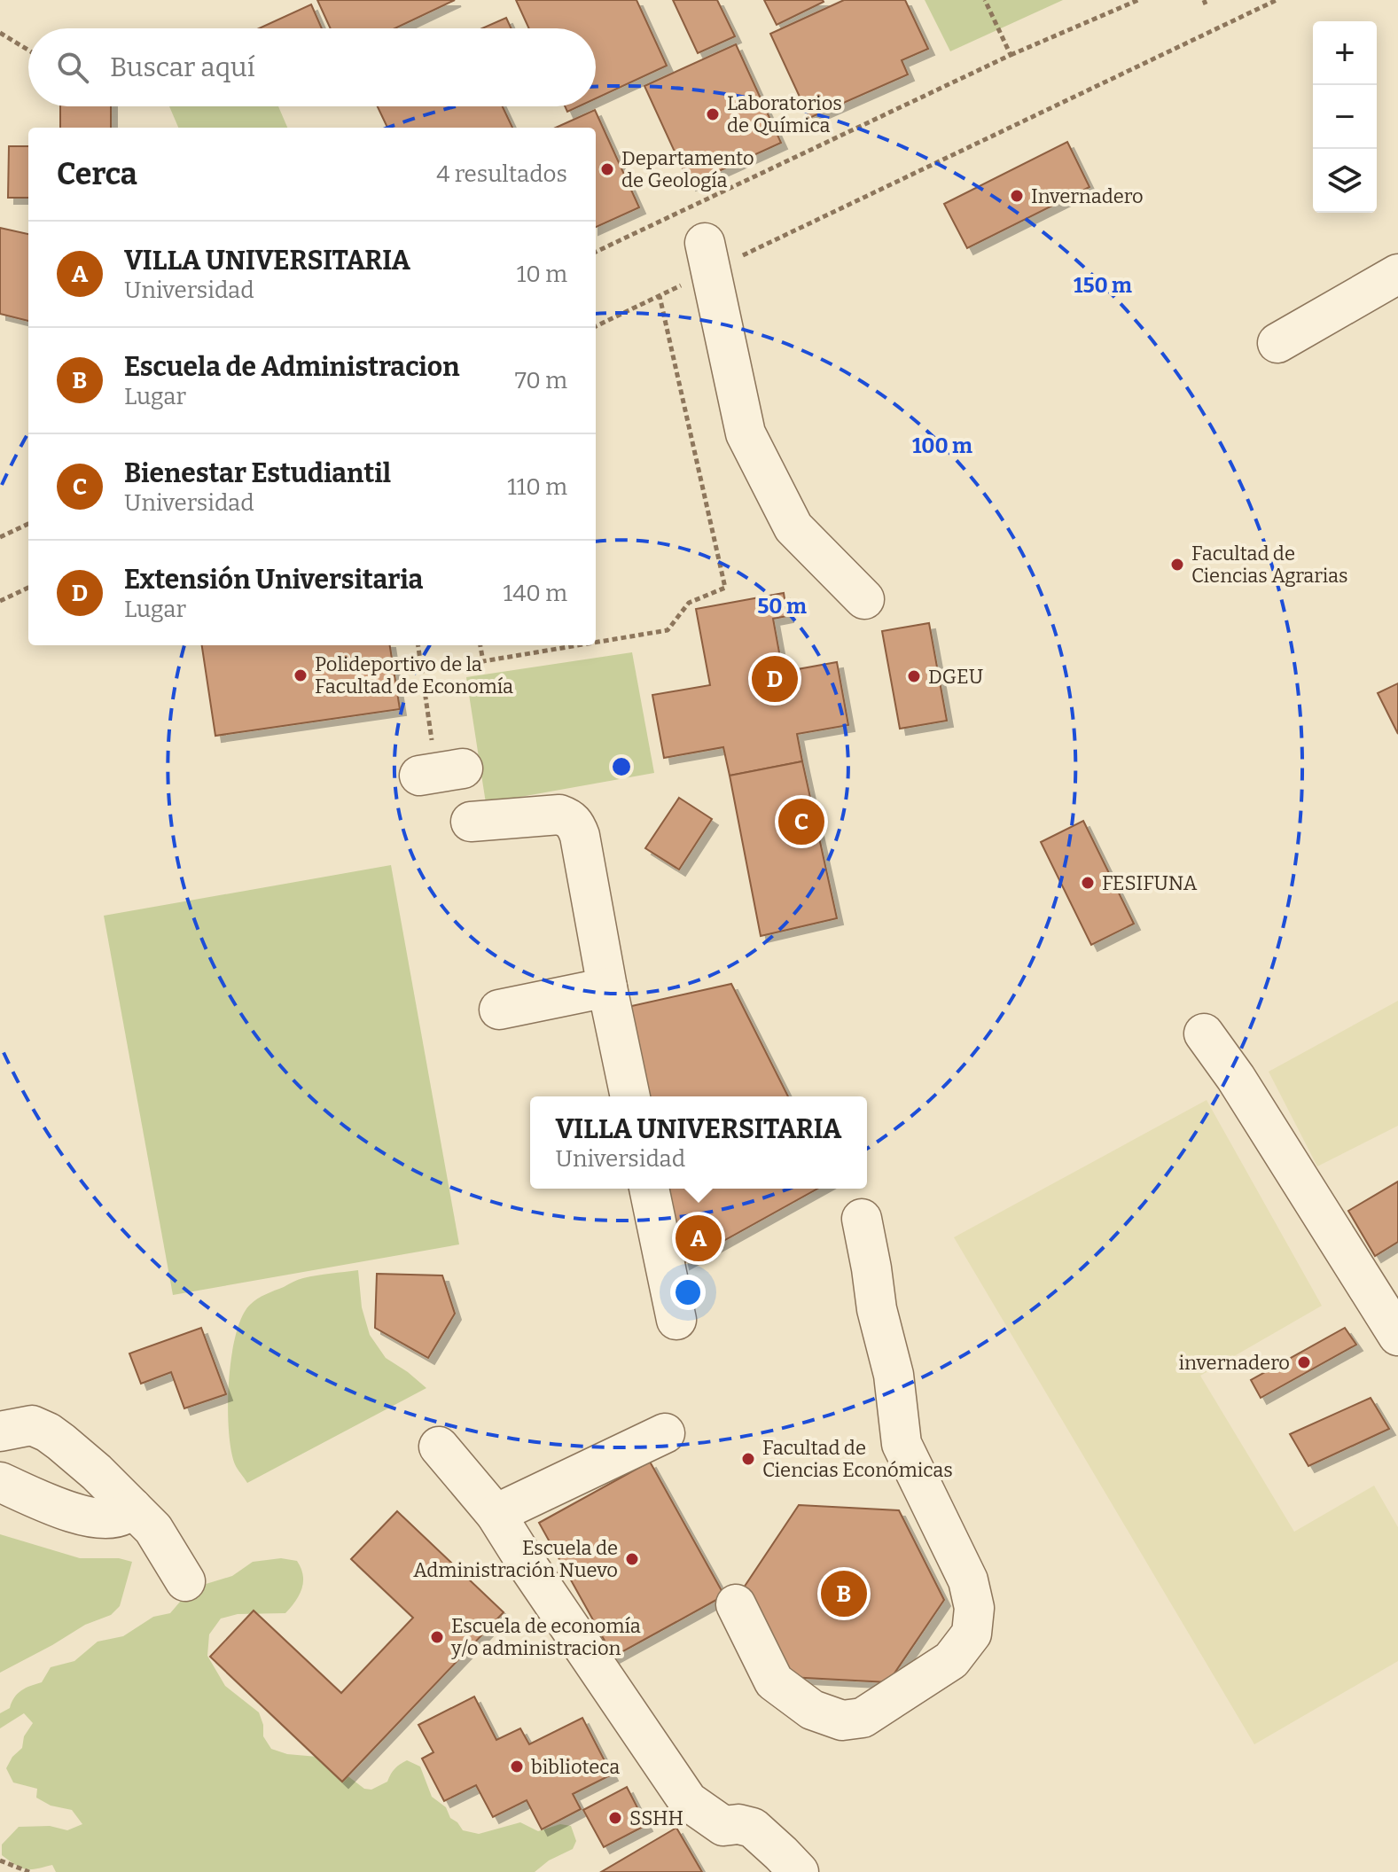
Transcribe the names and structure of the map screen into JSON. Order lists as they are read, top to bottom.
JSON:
{
  "places": [
    "Laboratorios de Química",
    "Departamento de Geología",
    "Invernadero",
    "Facultad de Ciencias Agrarias",
    "Polideportivo de la Facultad de Economía",
    "DGEU",
    "FESIFUNA",
    "invernadero",
    "Facultad de Ciencias Económicas",
    "Escuela de Administración Nuevo",
    "Escuela de economía y/o administracion",
    "biblioteca",
    "SSHH"
  ],
  "page": {
    "map_buttons": ["+", "−"],
    "search": "Buscar aquí",
    "heading": ["Cerca", "4 resultados"],
    "list": [
      {
        "mark": "A",
        "name": "VILLA UNIVERSITARIA",
        "note": "Universidad",
        "value": "10 m"
      },
      {
        "mark": "B",
        "name": "Escuela de Administracion",
        "note": "Lugar",
        "value": "70 m"
      },
      {
        "mark": "C",
        "name": "Bienestar Estudiantil",
        "note": "Universidad",
        "value": "110 m"
      },
      {
        "mark": "D",
        "name": "Extensión Universitaria",
        "note": "Lugar",
        "value": "140 m"
      }
    ],
    "pins": [
      "D",
      "C",
      "A",
      "B"
    ],
    "popup": ["VILLA UNIVERSITARIA", "Universidad"]
  },
  "rings": ["150 m", "100 m", "50 m"]
}
